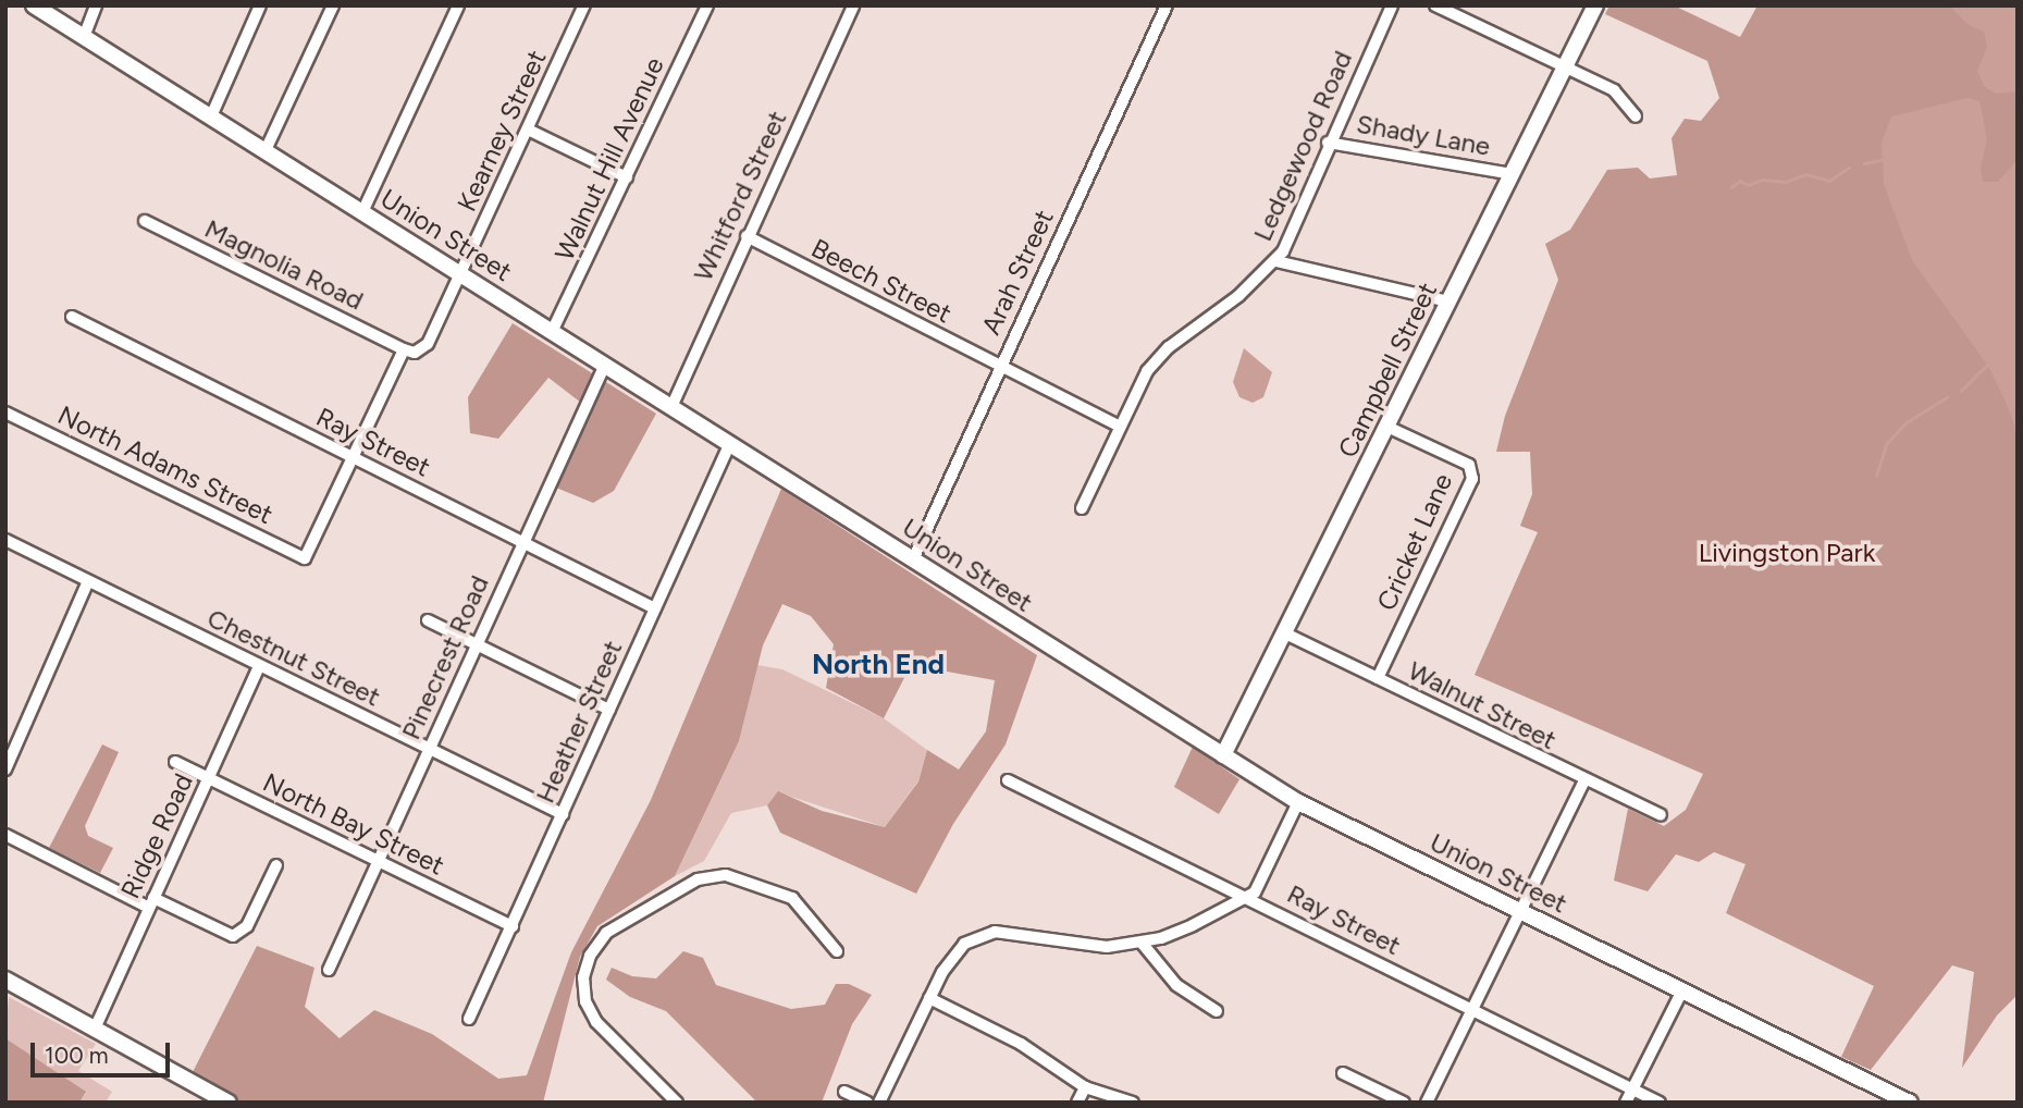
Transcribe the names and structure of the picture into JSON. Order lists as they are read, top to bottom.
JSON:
{
  "streets": {
    "street": [
      "Kearney Street",
      "Shady Lane",
      "Ledgewood Road",
      "Walnut Hill Avenue",
      "Whitford Street",
      "Union Street",
      "Magnolia Road",
      "Arah Street",
      "Beech Street",
      "Campbell Street",
      "Ray Street",
      "North Adams Street",
      "Cricket Lane",
      "Chestnut Street",
      "Pinecrest Road",
      "Walnut Street",
      "Heather Street",
      "North Bay Street",
      "Ridge Road"
    ]
  },
  "crossings": [
    ["Kearney Street", "Union Street"],
    ["Shady Lane", "Ledgewood Road"],
    ["Shady Lane", "Campbell Street"],
    ["Ledgewood Road", "Beech Street"],
    ["Walnut Hill Avenue", "Union Street"],
    ["Whitford Street", "Union Street"],
    ["Whitford Street", "Beech Street"],
    ["Union Street", "Arah Street"],
    ["Union Street", "Campbell Street"],
    ["Union Street", "Pinecrest Road"],
    ["Union Street", "Heather Street"],
    ["Arah Street", "Beech Street"],
    ["Campbell Street", "Cricket Lane"],
    ["Campbell Street", "Walnut Street"],
    ["Ray Street", "North Adams Street"],
    ["Ray Street", "Pinecrest Road"],
    ["Ray Street", "Heather Street"],
    ["Cricket Lane", "Walnut Street"],
    ["Chestnut Street", "Pinecrest Road"],
    ["Chestnut Street", "Heather Street"],
    ["Chestnut Street", "Ridge Road"],
    ["Pinecrest Road", "North Bay Street"],
    ["Heather Street", "North Bay Street"],
    ["North Bay Street", "Ridge Road"]
  ],
  "districts": ["North End"],
  "parks": ["Livingston Park"],
  "scale_bar": "100 m"
}
